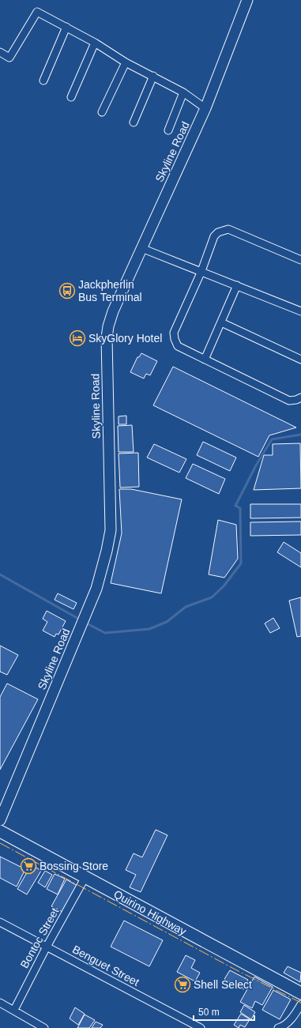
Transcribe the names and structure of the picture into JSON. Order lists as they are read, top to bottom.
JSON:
{
  "streets": {
    "main road": ["Skyline Road", "Quirino Highway"],
    "street": ["Bontoc Street", "Benguet Street"]
  },
  "crossings": [
    ["Quirino Highway", "Bontoc Street"],
    ["Bontoc Street", "Benguet Street"]
  ],
  "places": {
    "bus stop": ["Jackpherlin Bus Terminal"],
    "hotel": ["SkyGlory Hotel"],
    "supermarket": ["Bossing Store", "Shell Select"]
  },
  "scale_bar": "50 m"
}
